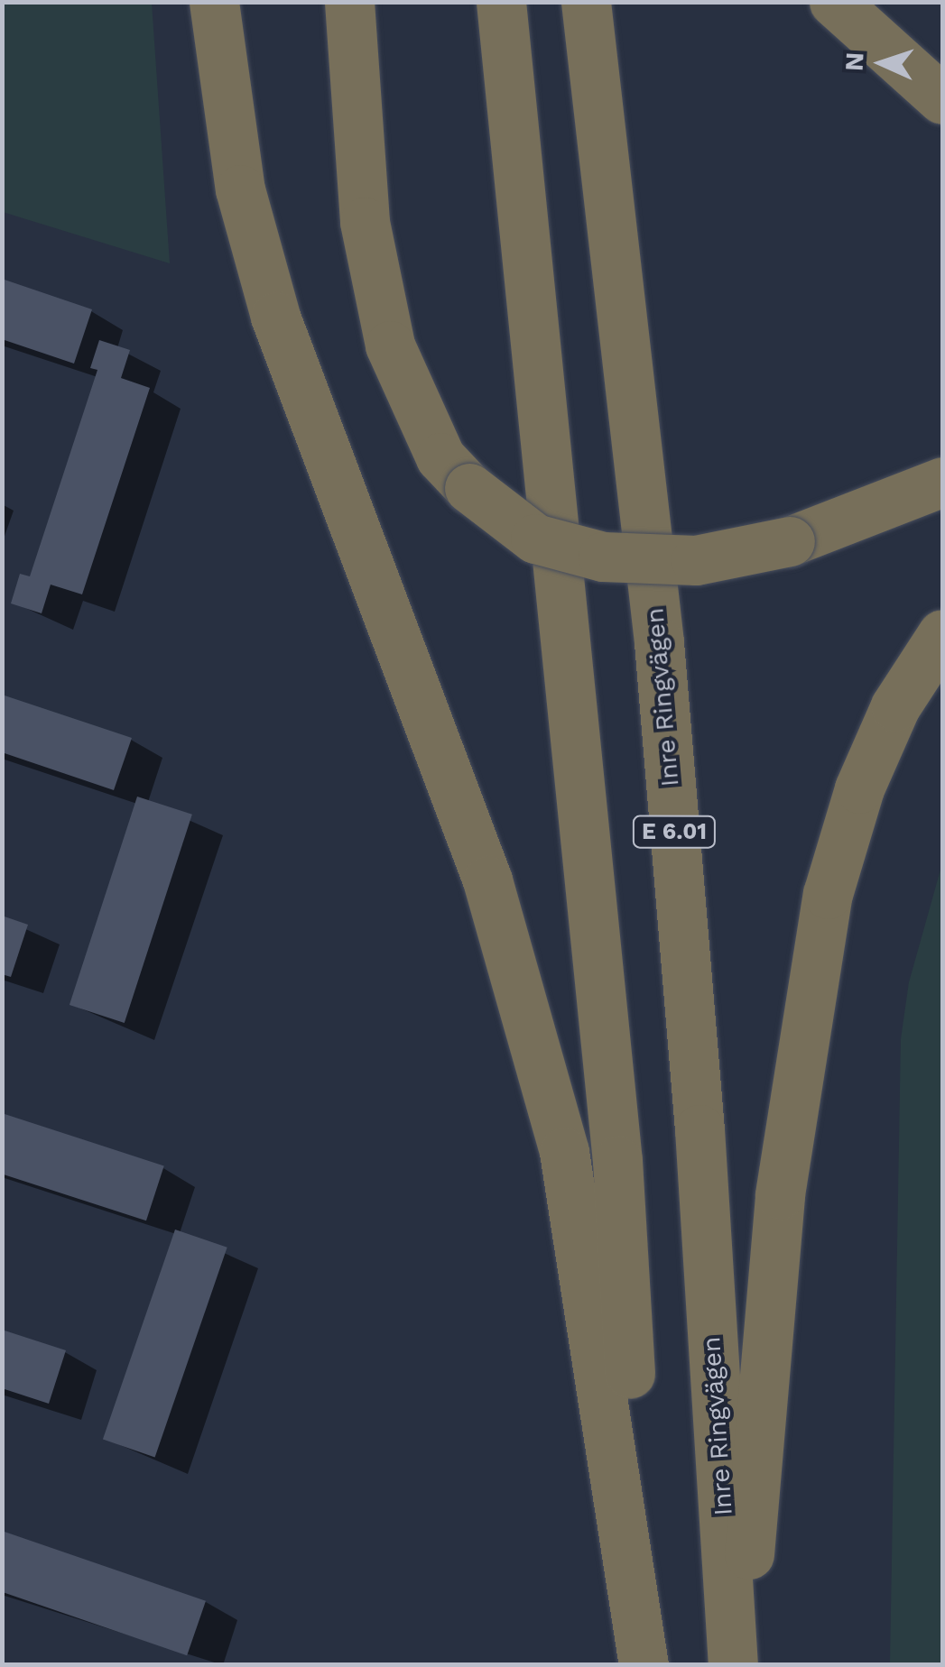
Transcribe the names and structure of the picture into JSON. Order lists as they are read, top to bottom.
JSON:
{
  "streets": {
    "highway": ["Inre Ringvägen", "E 6.01"]
  },
  "north": "left"
}
